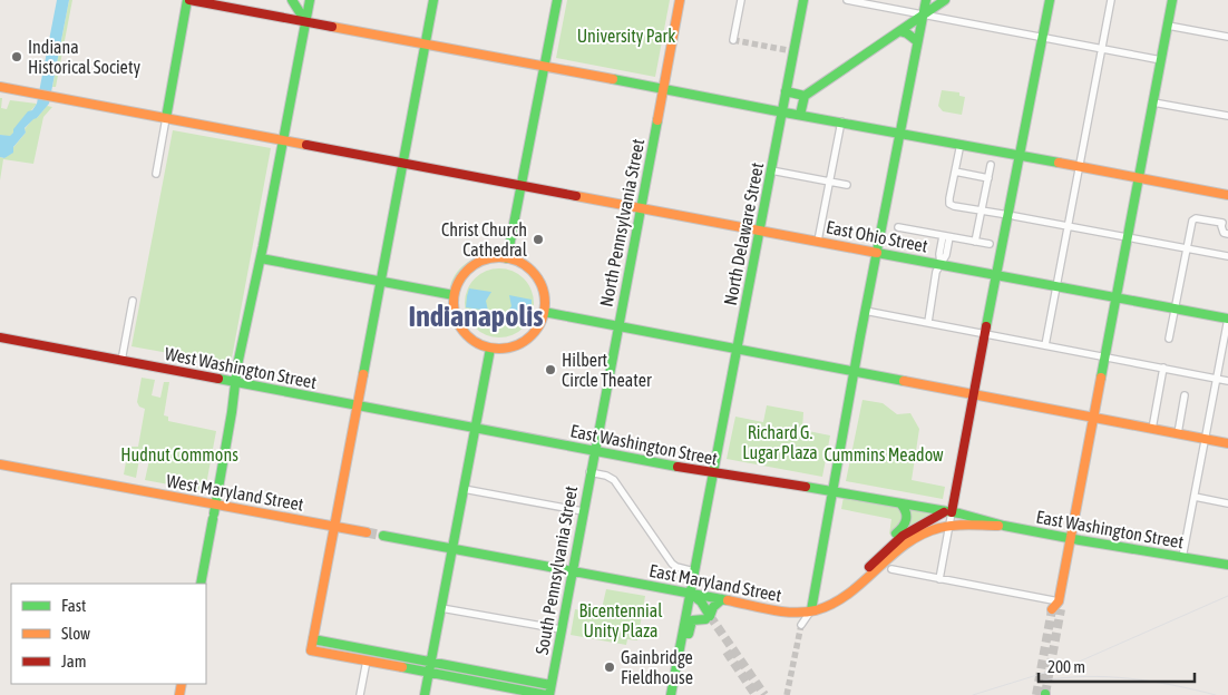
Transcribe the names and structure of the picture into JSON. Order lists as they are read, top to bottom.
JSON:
{
  "streets": {
    "main road": [
      "North Pennsylvania Street",
      "North Delaware Street",
      "East Ohio Street",
      "West Washington Street",
      "East Washington Street",
      "West Maryland Street",
      "South Pennsylvania Street",
      "East Maryland Street"
    ]
  },
  "crossings": [
    ["North Pennsylvania Street", "East Ohio Street"],
    ["North Pennsylvania Street", "East Washington Street"],
    ["North Pennsylvania Street", "South Pennsylvania Street"],
    ["North Delaware Street", "East Ohio Street"],
    ["North Delaware Street", "East Washington Street"],
    ["North Delaware Street", "East Maryland Street"],
    ["West Washington Street", "East Washington Street"],
    ["East Washington Street", "South Pennsylvania Street"],
    ["East Washington Street", "East Maryland Street"],
    ["South Pennsylvania Street", "East Maryland Street"]
  ],
  "districts": ["Indianapolis"],
  "parks": [
    "University Park",
    "Richard G. Lugar Plaza",
    "Hudnut Commons",
    "Cummins Meadow",
    "Bicentennial Unity Plaza"
  ],
  "places": [
    "Indiana Historical Society",
    "Christ Church Cathedral",
    "Hilbert Circle Theater",
    "Gainbridge Fieldhouse"
  ],
  "legend": ["Fast", "Slow", "Jam"],
  "scale_bar": "200 m"
}
